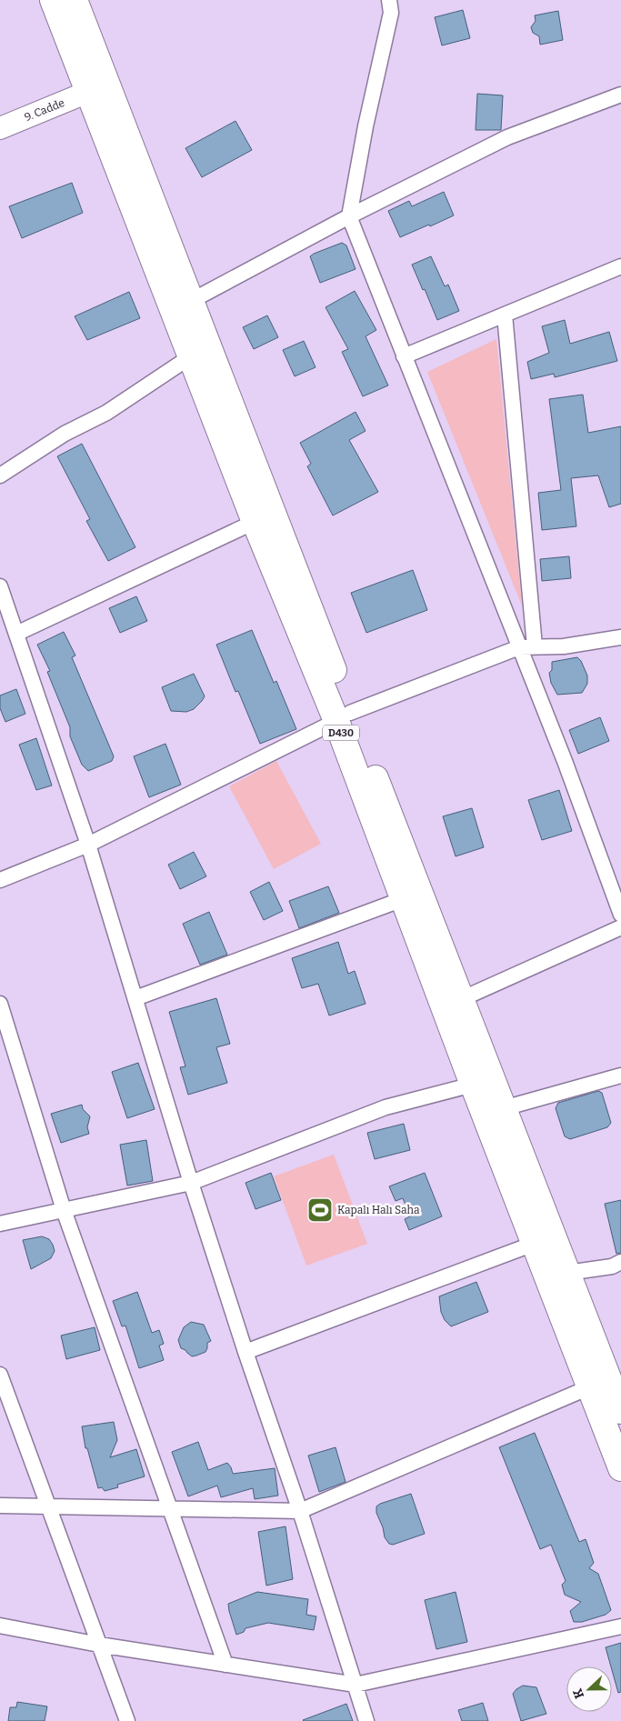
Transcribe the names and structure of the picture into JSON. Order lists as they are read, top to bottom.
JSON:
{
  "streets": {
    "highway": ["D430"],
    "street": ["9. Cadde"]
  },
  "crossings": [
    ["9. Cadde", "D430"]
  ],
  "places": {
    "sports": ["Kapalı Halı Saha"]
  },
  "north": "left"
}
